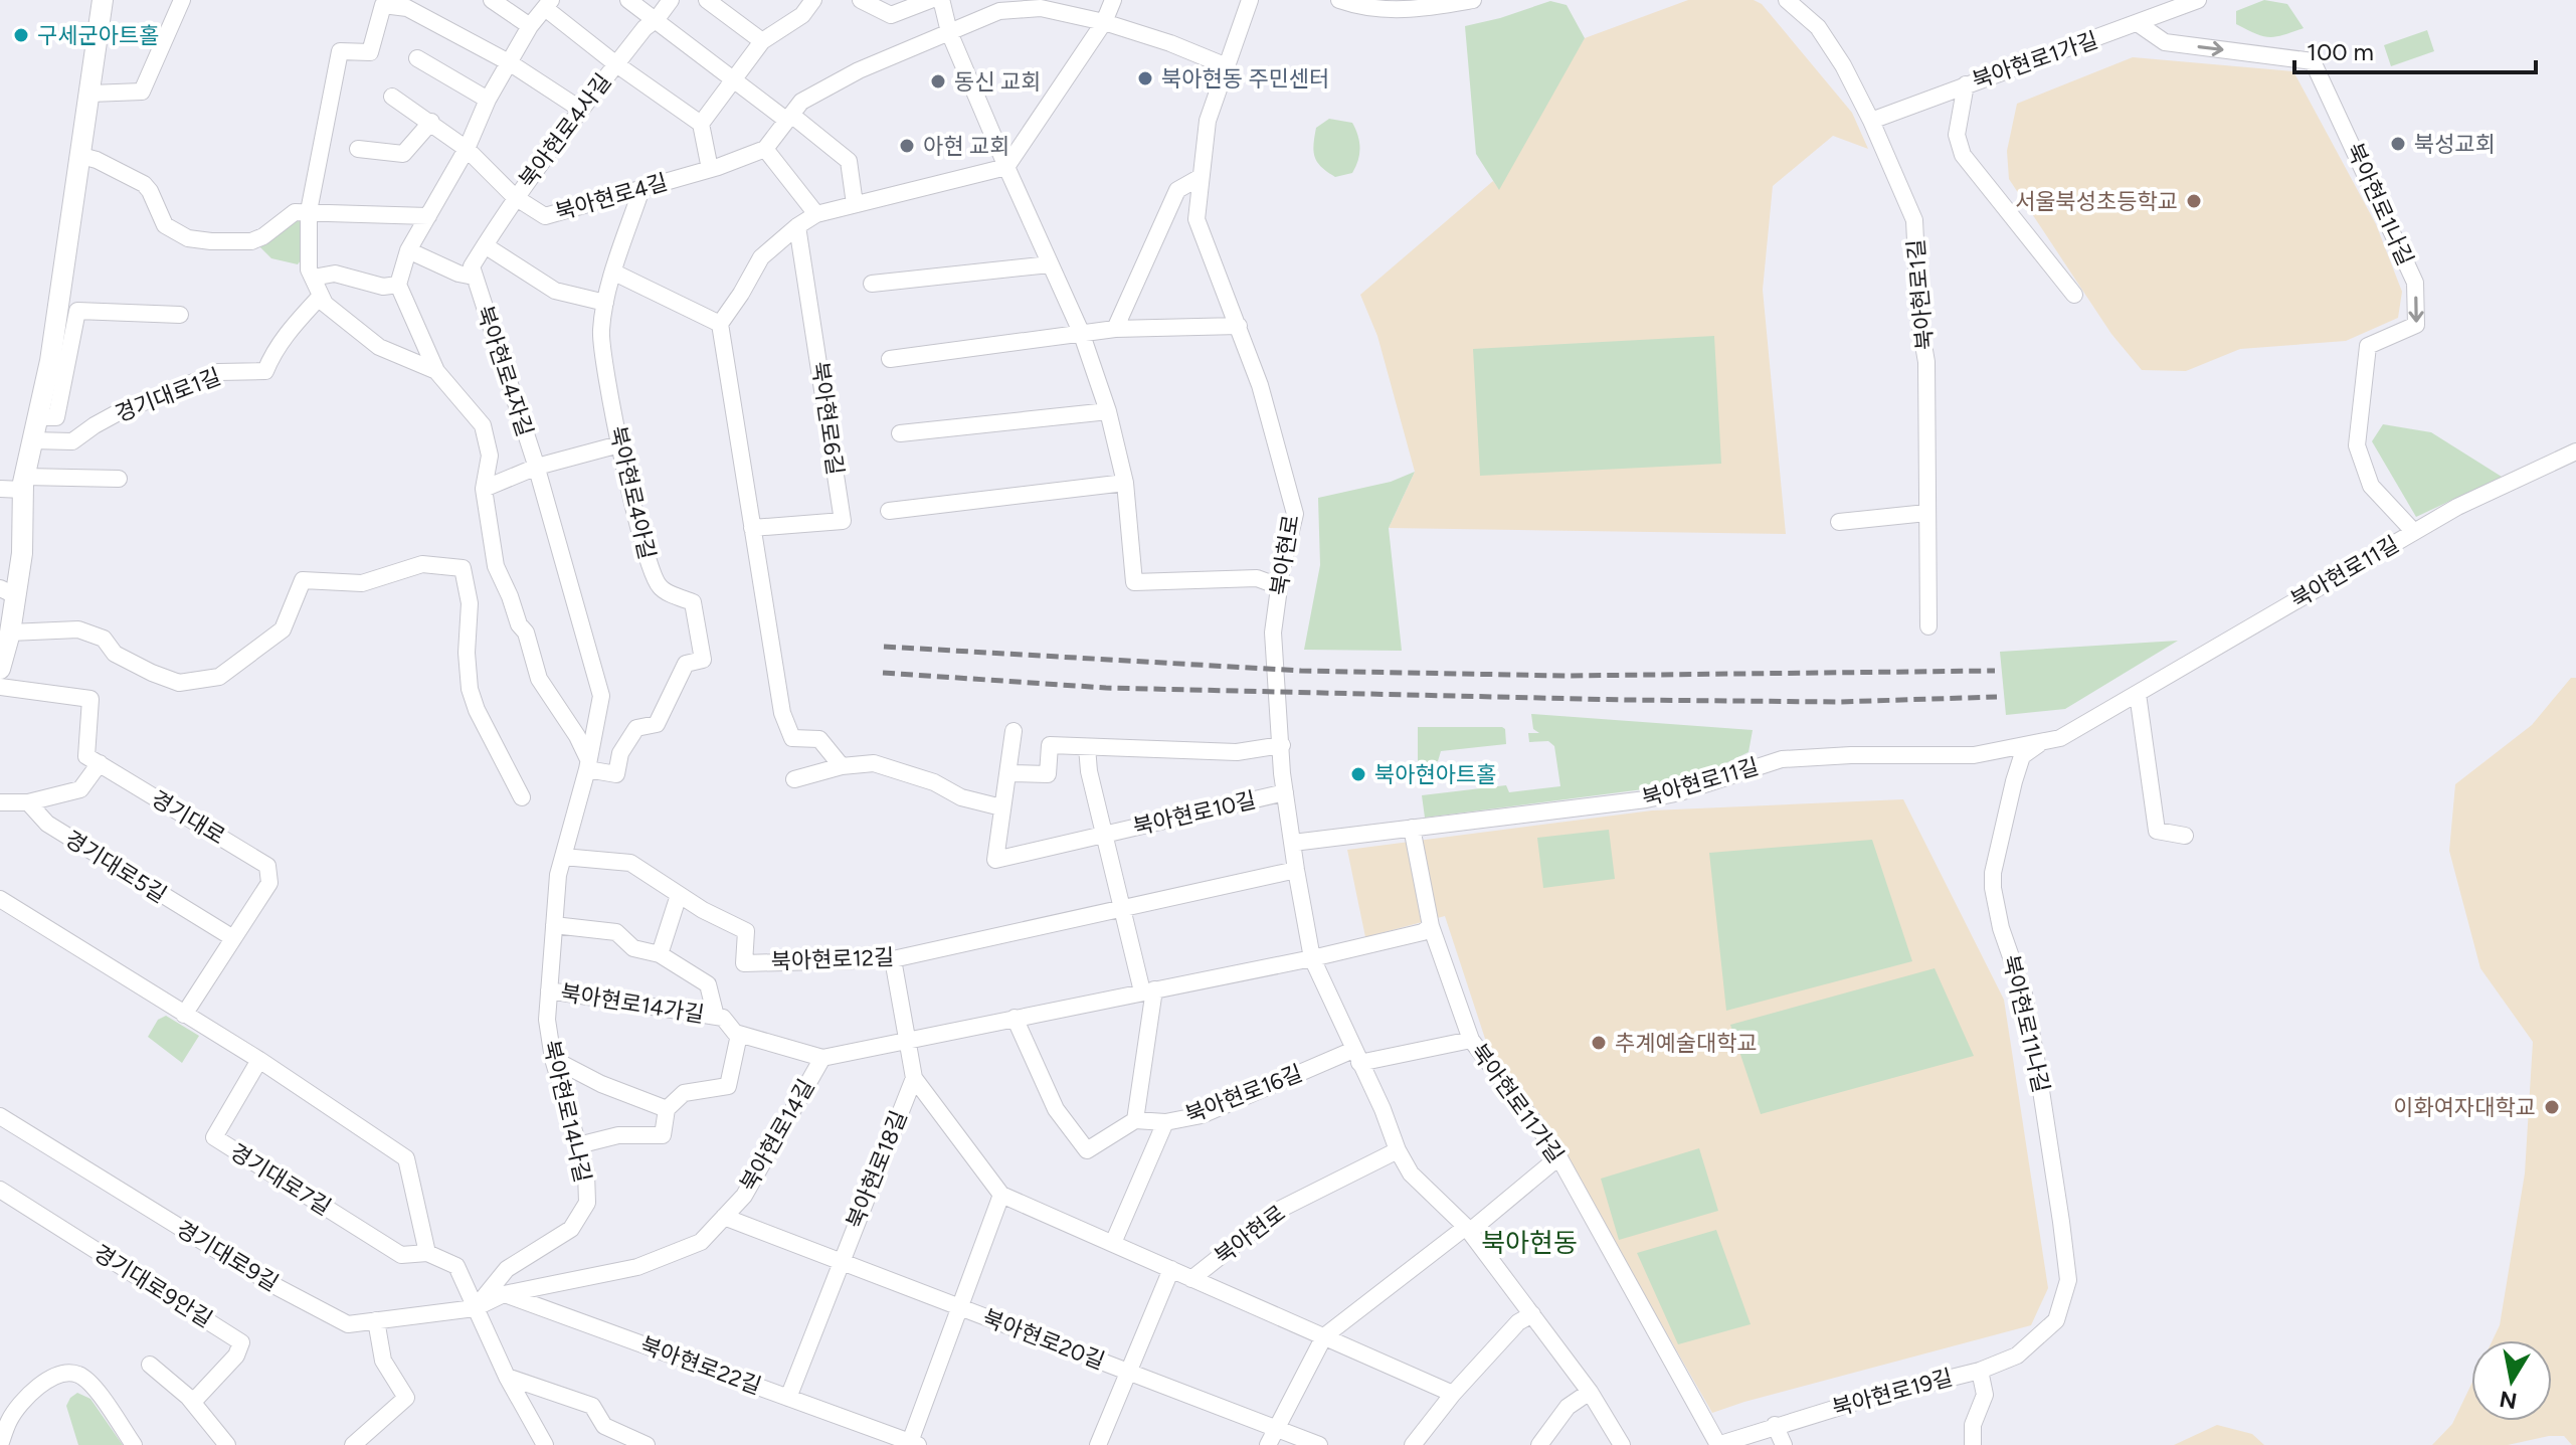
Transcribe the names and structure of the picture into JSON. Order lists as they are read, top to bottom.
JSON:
{
  "streets": {
    "street": [
      "북아현로1가길",
      "북아현로4사길",
      "북아현로4길",
      "북아현로1나길",
      "북아현로1길",
      "북아현로4자길",
      "경기대로1길",
      "북아현로6길",
      "북아현로4아길",
      "북아현로",
      "북아현로11길",
      "북아현로10길",
      "경기대로",
      "경기대로5길",
      "북아현로12길",
      "북아현로14가길",
      "북아현로11나길",
      "북아현로16길",
      "북아현로11가길",
      "북아현로14나길",
      "북아현로14길",
      "북아현로18길",
      "경기대로7길",
      "경기대로9길",
      "경기대로9안길",
      "북아현로20길",
      "북아현로22길",
      "북아현로19길"
    ]
  },
  "crossings": [
    ["북아현로1가길", "북아현로1나길"],
    ["북아현로1가길", "북아현로1길"],
    ["북아현로4사길", "북아현로4길"],
    ["북아현로4길", "북아현로4아길"],
    ["북아현로1나길", "북아현로11길"],
    ["북아현로4자길", "북아현로4아길"],
    ["북아현로4자길", "북아현로14나길"],
    ["북아현로4아길", "북아현로14나길"],
    ["북아현로", "북아현로11길"],
    ["북아현로", "북아현로10길"],
    ["북아현로", "북아현로12길"],
    ["북아현로", "북아현로16길"],
    ["북아현로", "북아현로14길"],
    ["북아현로", "북아현로18길"],
    ["북아현로11길", "북아현로11나길"],
    ["북아현로11길", "북아현로11가길"],
    ["경기대로", "경기대로5길"],
    ["북아현로12길", "북아현로14나길"],
    ["북아현로14가길", "북아현로14나길"],
    ["북아현로14가길", "북아현로14길"],
    ["북아현로11나길", "북아현로19길"],
    ["북아현로16길", "북아현로11가길"],
    ["북아현로16길", "북아현로18길"],
    ["북아현로11가길", "북아현로19길"],
    ["북아현로14나길", "북아현로14길"],
    ["북아현로14나길", "경기대로7길"],
    ["북아현로14나길", "경기대로9길"],
    ["북아현로14길", "북아현로18길"],
    ["북아현로14길", "경기대로7길"],
    ["북아현로14길", "경기대로9길"],
    ["북아현로14길", "북아현로20길"],
    ["북아현로14길", "북아현로22길"],
    ["북아현로18길", "북아현로20길"],
    ["경기대로7길", "경기대로9길"],
    ["북아현로20길", "북아현로22길"]
  ],
  "districts": ["북아현동"],
  "places": [
    "구세군아트홀",
    "북아현동 주민센터",
    "동신 교회",
    "북성교회",
    "아현 교회",
    "서울북성초등학교",
    "북아현아트홀",
    "추계예술대학교",
    "이화여자대학교"
  ],
  "scale_bar": "100 m",
  "north": "bottom"
}
